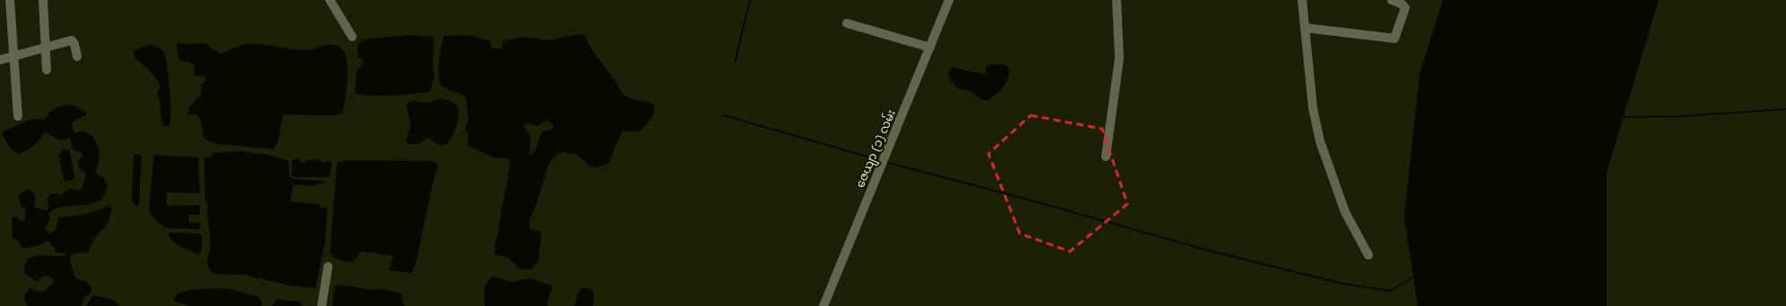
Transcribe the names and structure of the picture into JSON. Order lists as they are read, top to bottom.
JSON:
{
  "streets": {
    "street": ["ဇေယျာ (၁) လမ်း"]
  }
}
